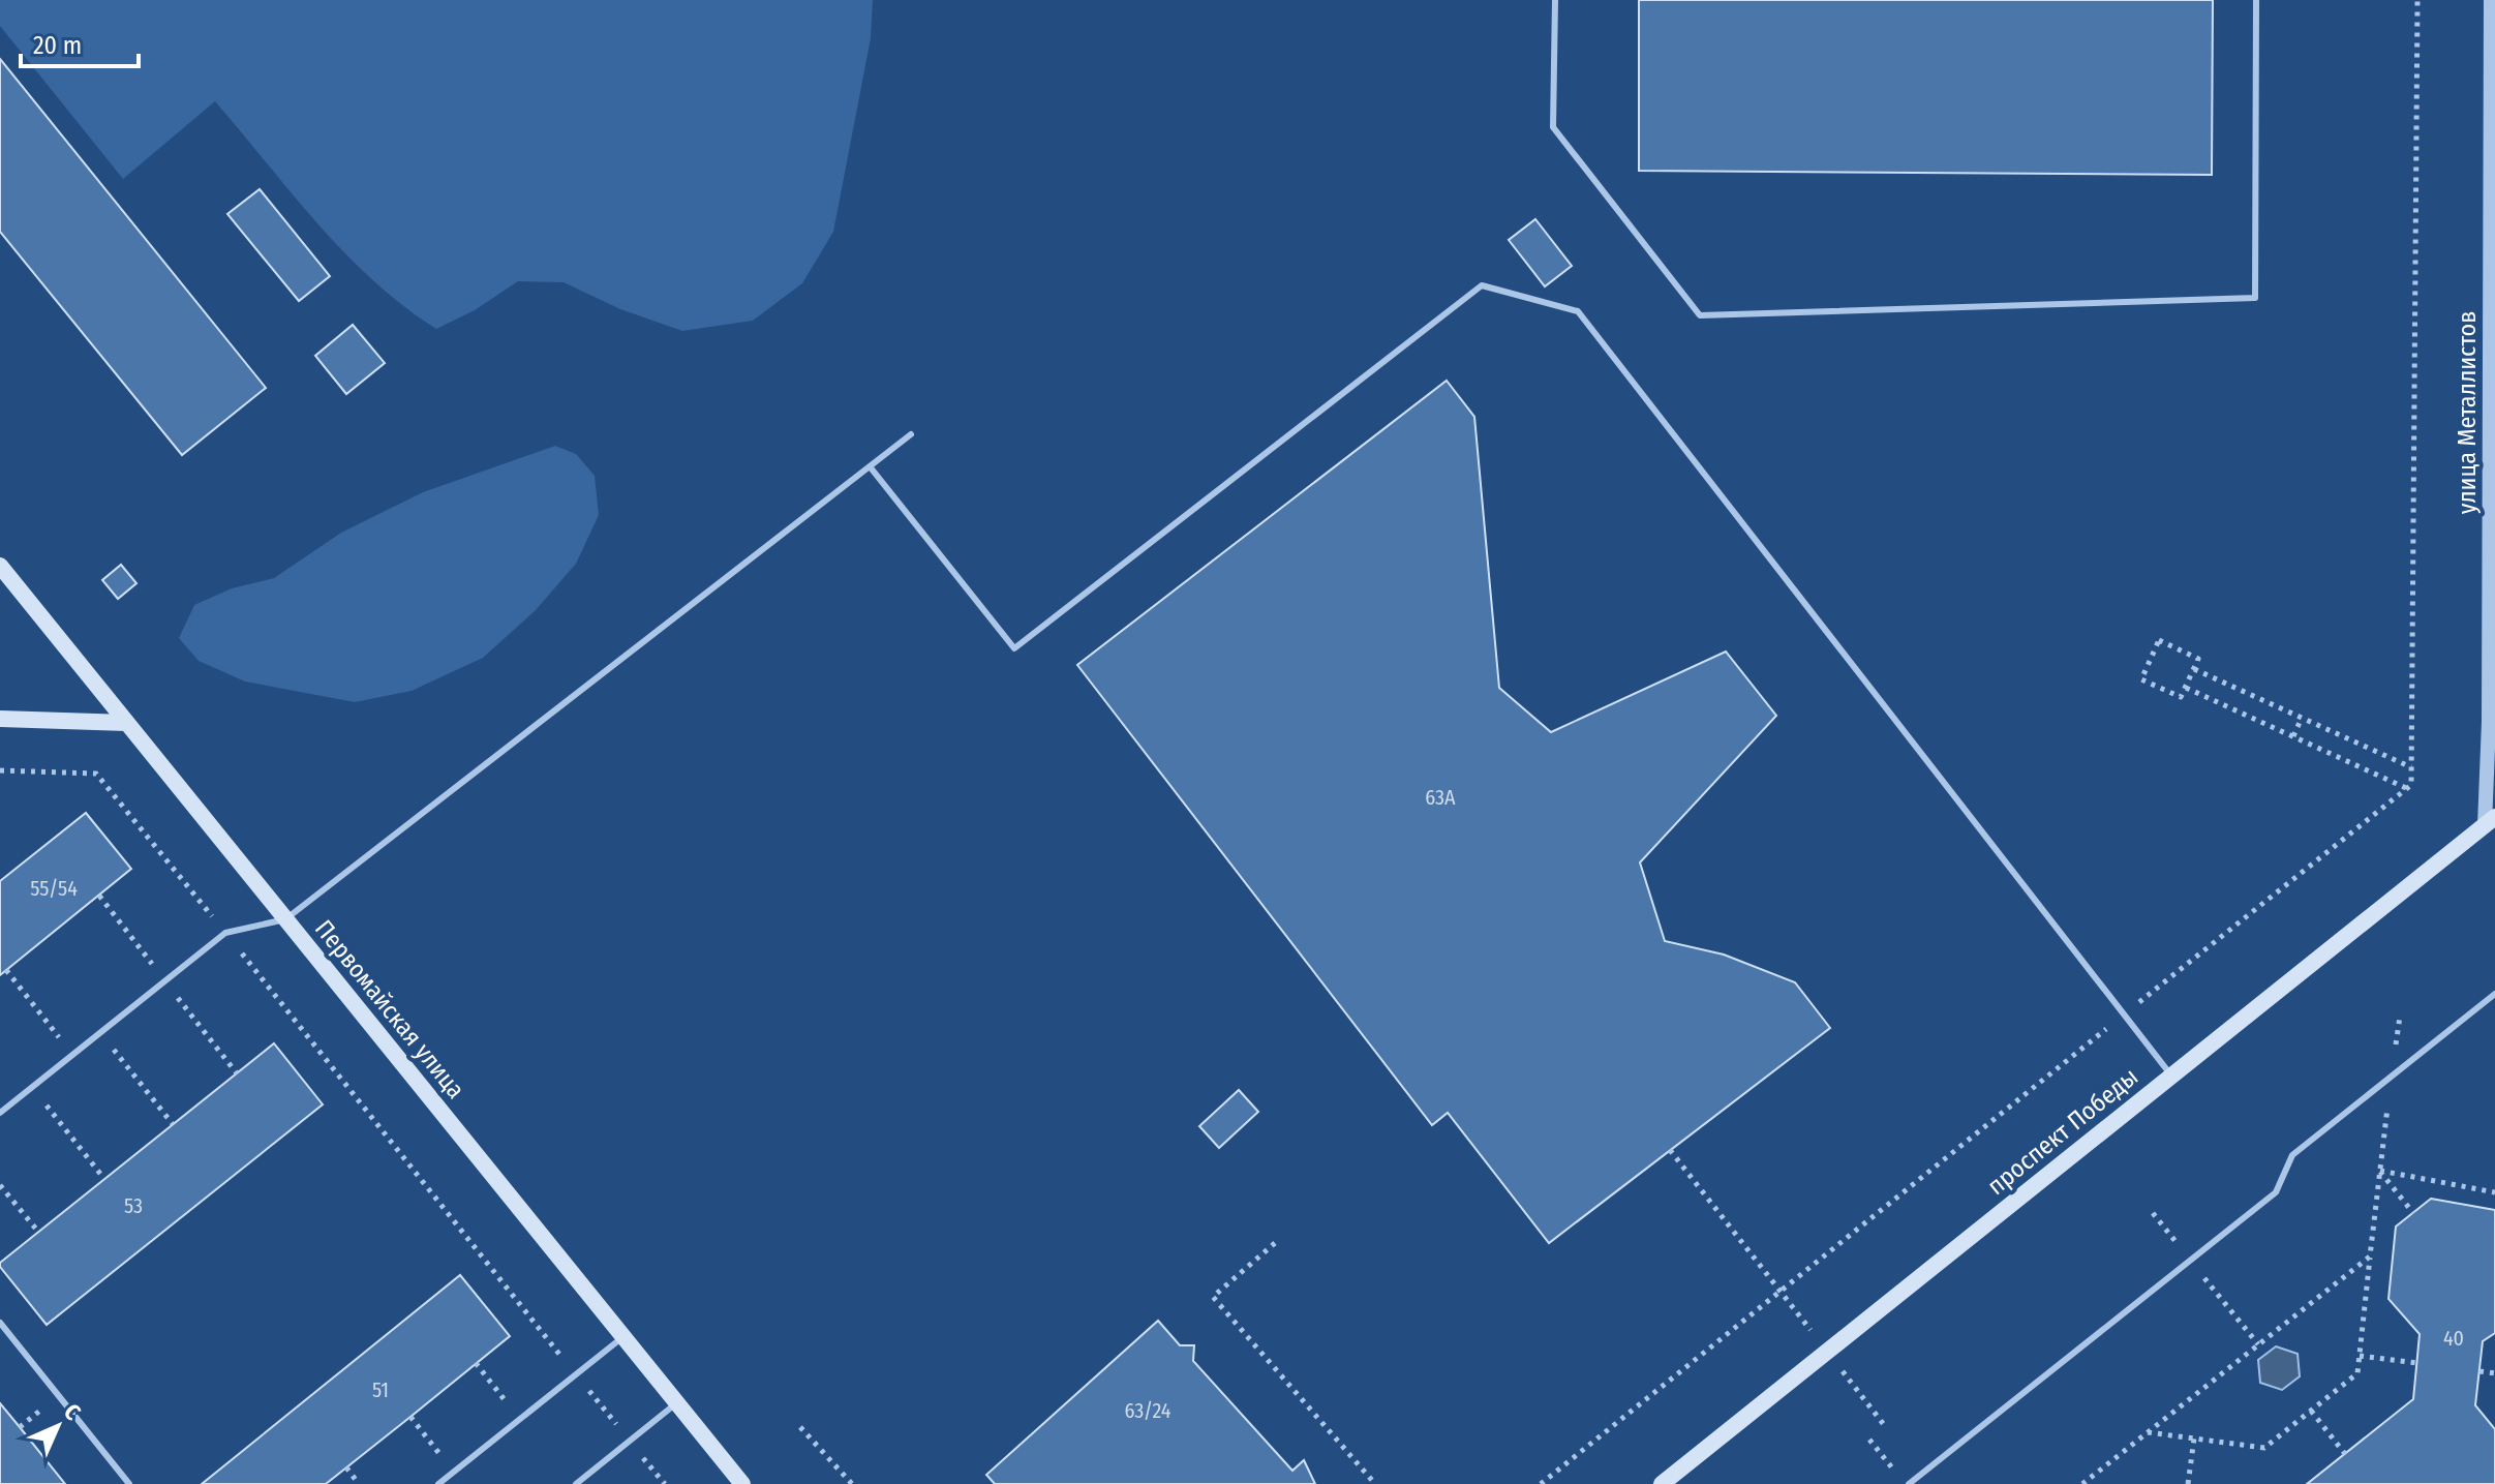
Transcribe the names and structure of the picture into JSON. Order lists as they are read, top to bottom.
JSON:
{
  "streets": {
    "main road": ["Первомайская улица", "проспект Победы"],
    "street": ["улица Металлистов"]
  },
  "crossings": [
    ["улица Металлистов", "проспект Победы"]
  ],
  "house_numbers": [
    "63А",
    "55/54",
    "53",
    "40",
    "51",
    "63/24"
  ],
  "scale_bar": "20 m",
  "north": "top right"
}
